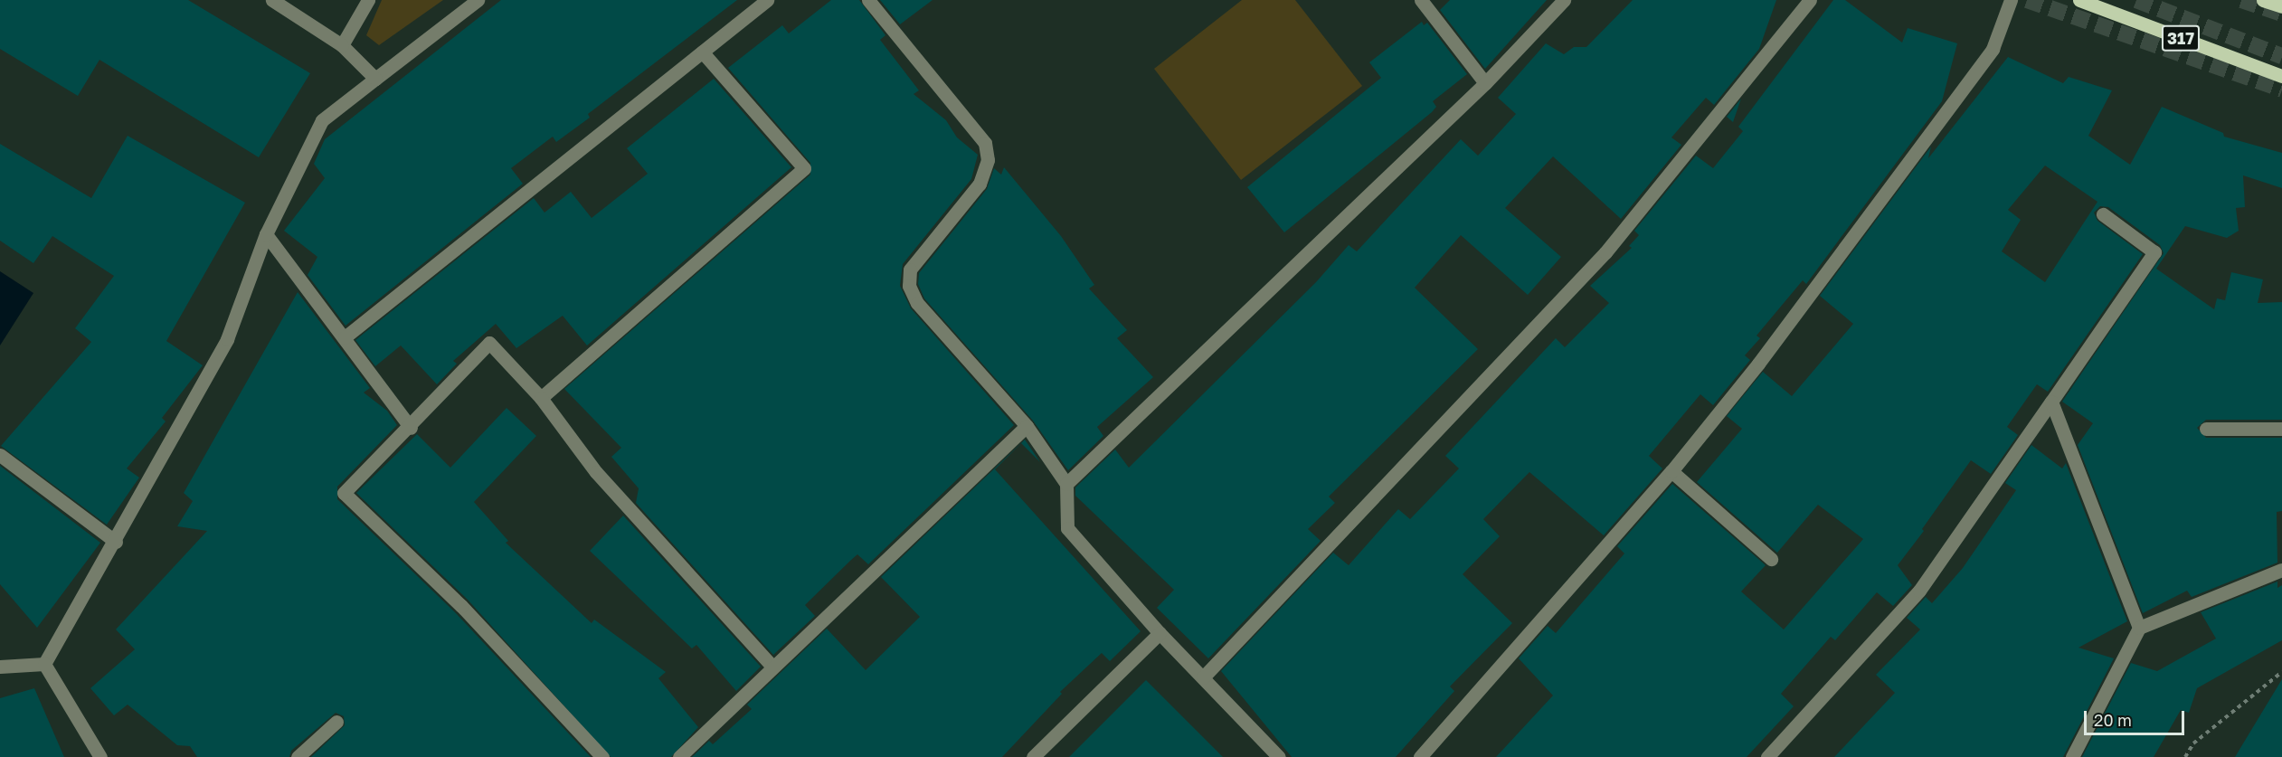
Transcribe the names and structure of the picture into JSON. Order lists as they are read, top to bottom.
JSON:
{
  "streets": {
    "main road": ["317"]
  },
  "scale_bar": "20 m"
}
